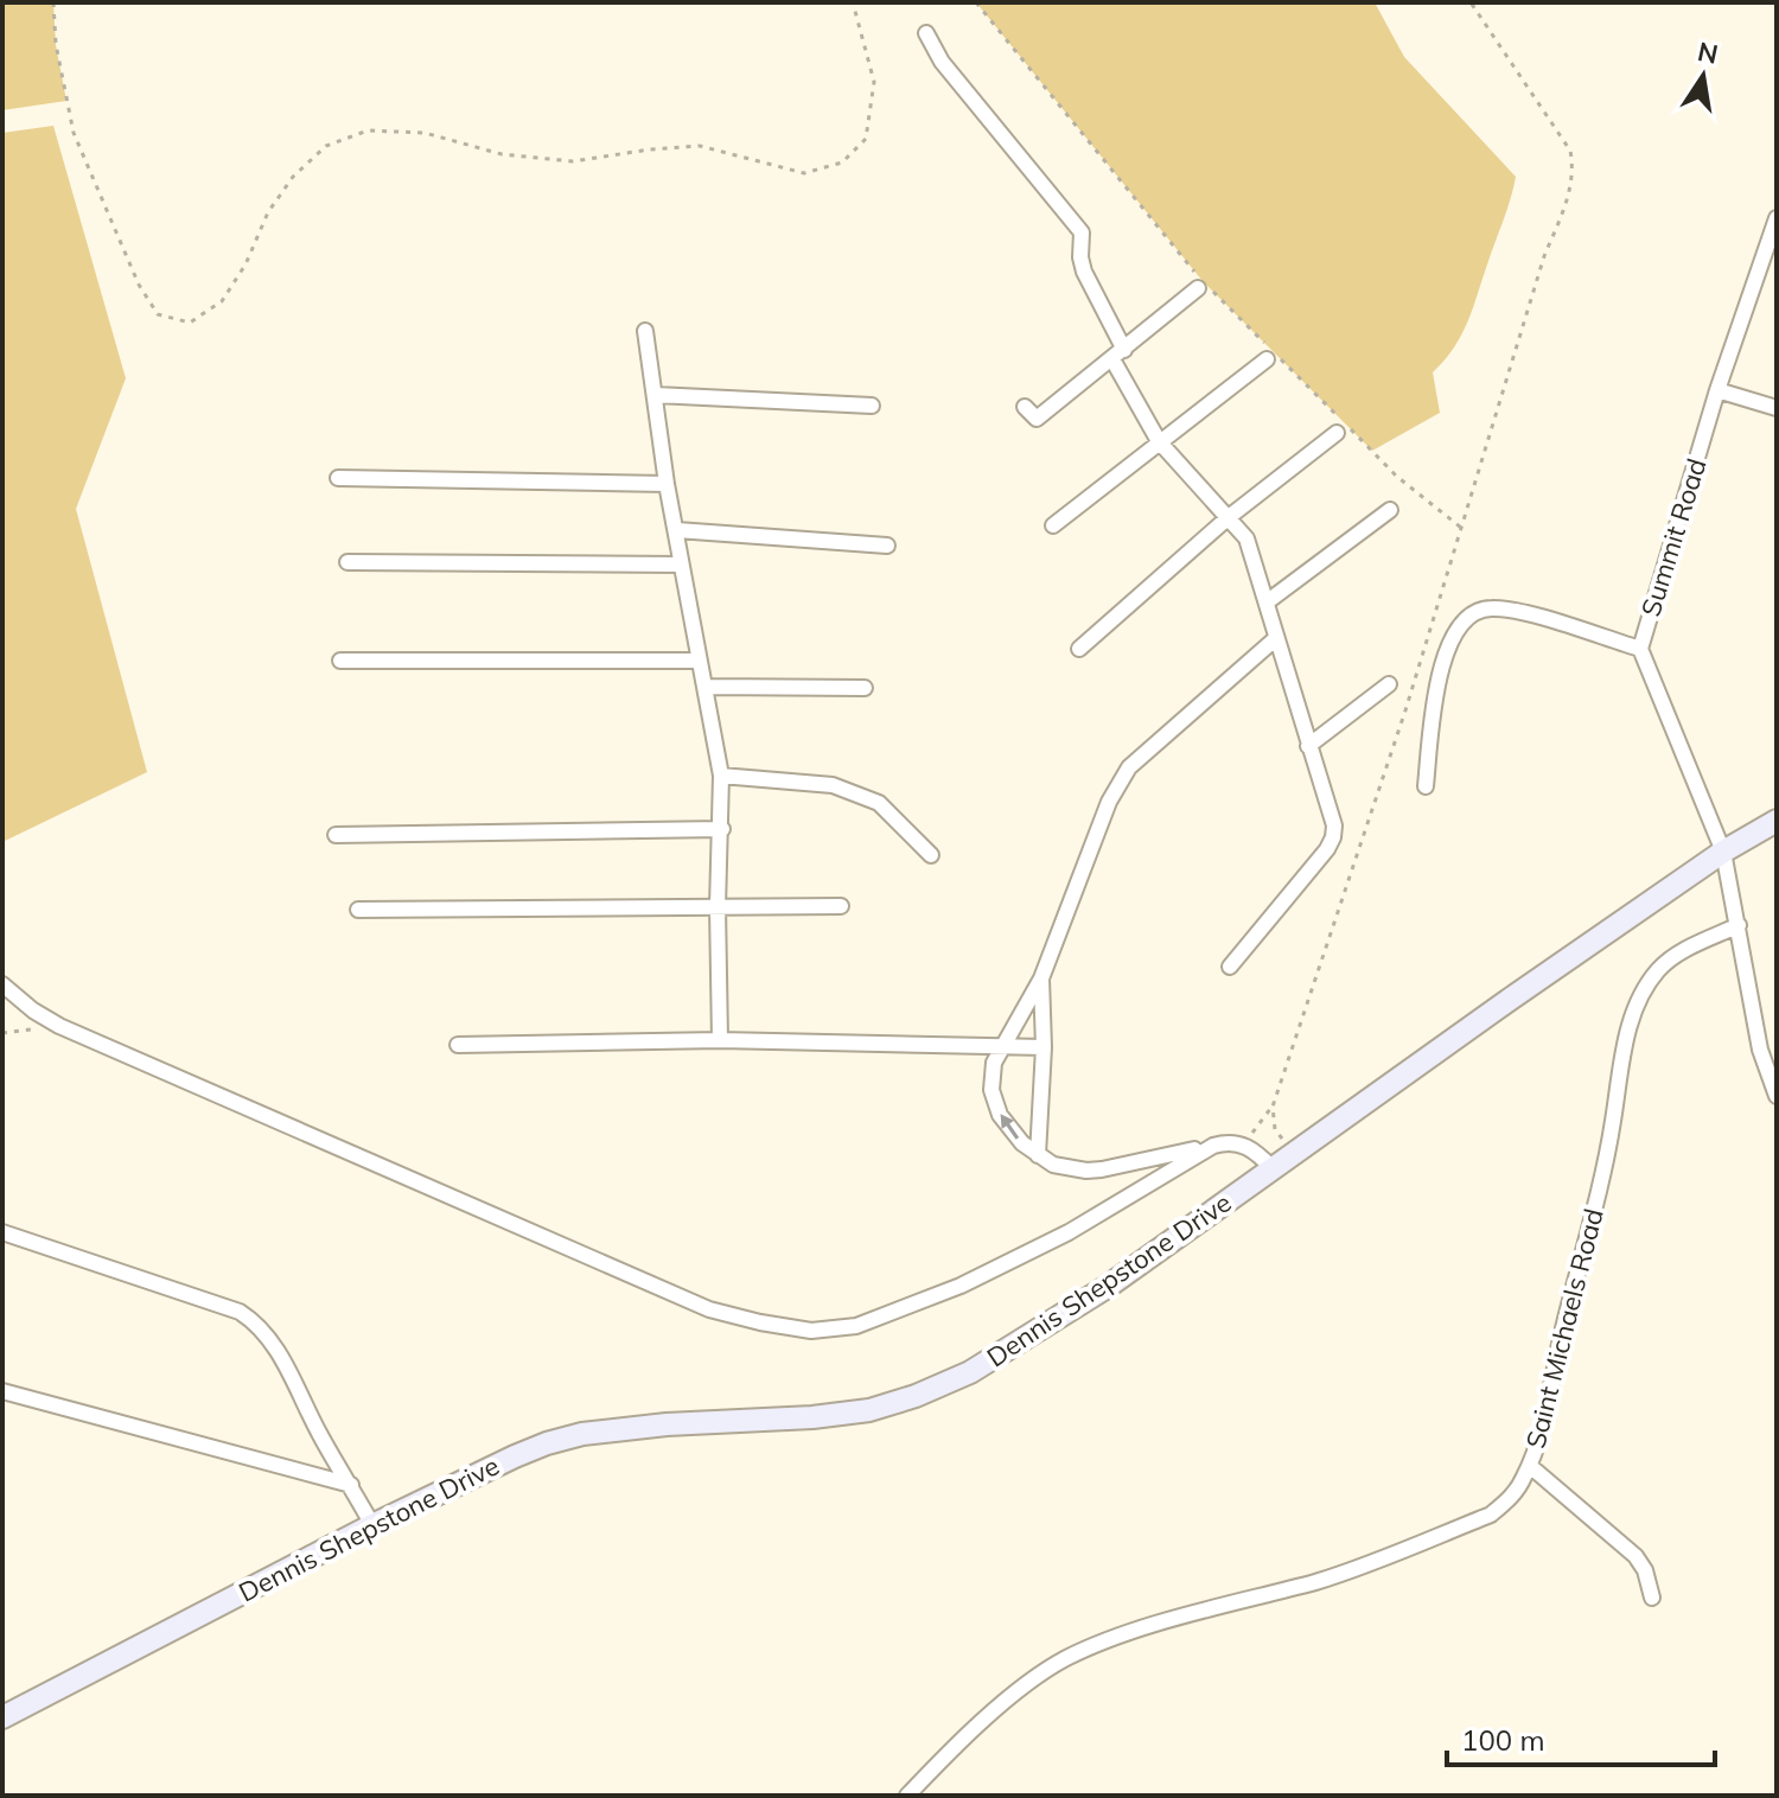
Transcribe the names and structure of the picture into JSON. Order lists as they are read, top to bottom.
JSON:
{
  "streets": {
    "street": ["Summit Road", "Dennis Shepstone Drive", "Saint Michaels Road"]
  },
  "crossings": [
    ["Summit Road", "Dennis Shepstone Drive"],
    ["Summit Road", "Saint Michaels Road"]
  ],
  "scale_bar": "100 m",
  "north": "top"
}
